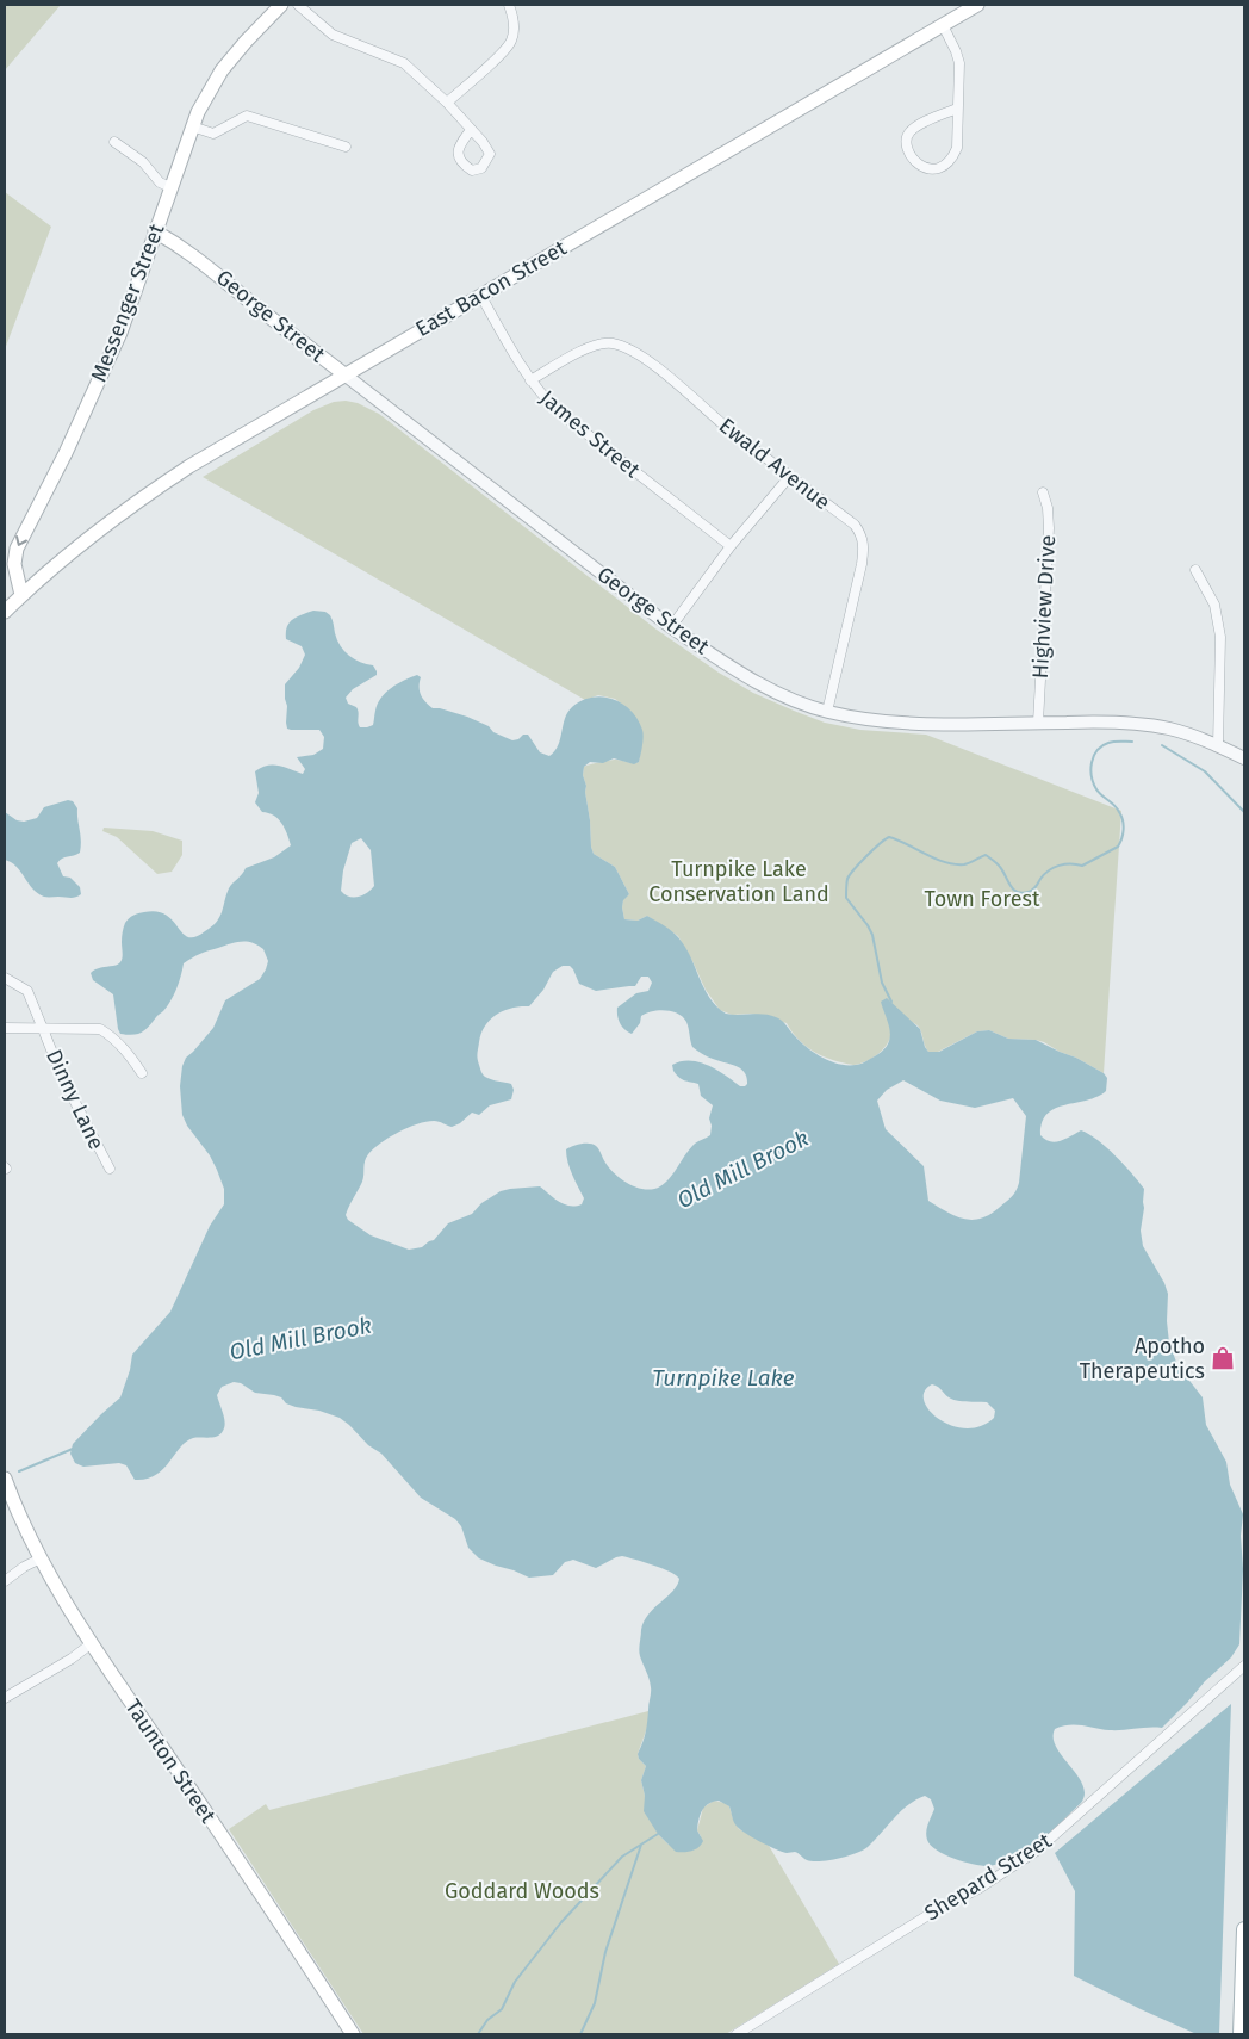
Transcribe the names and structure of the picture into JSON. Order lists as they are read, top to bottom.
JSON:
{
  "streets": {
    "main road": [
      "East Bacon Street",
      "Messenger Street",
      "George Street",
      "Taunton Street"
    ],
    "street": [
      "James Street",
      "Ewald Avenue",
      "Highview Drive",
      "Dinny Lane",
      "Shepard Street"
    ]
  },
  "crossings": [
    ["East Bacon Street", "Messenger Street"],
    ["East Bacon Street", "George Street"],
    ["East Bacon Street", "James Street"],
    ["Messenger Street", "George Street"],
    ["George Street", "Ewald Avenue"],
    ["George Street", "Highview Drive"],
    ["James Street", "Ewald Avenue"]
  ],
  "one_way": ["Messenger Street"],
  "water": ["Old Mill Brook", "Turnpike Lake"],
  "parks": ["Turnpike Lake Conservation Land", "Town Forest", "Goddard Woods"],
  "places": {
    "shop": ["Apotho Therapeutics"]
  }
}
